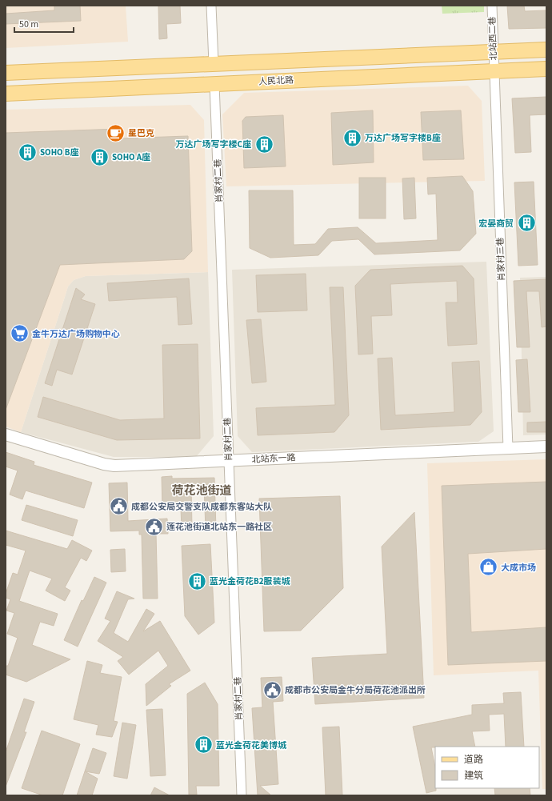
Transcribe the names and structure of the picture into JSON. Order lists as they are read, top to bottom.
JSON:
{
  "streets": {
    "main road": ["人民北路"],
    "street": [
      "北站西二巷",
      "肖家村二巷",
      "肖家村三巷",
      "北站东一路"
    ]
  },
  "crossings": [
    ["北站西二巷", "人民北路"],
    ["北站西二巷", "肖家村三巷"],
    ["人民北路", "肖家村二巷"],
    ["人民北路", "肖家村三巷"],
    ["肖家村二巷", "北站东一路"],
    ["肖家村三巷", "北站东一路"]
  ],
  "districts": ["荷花池街道"],
  "places": {
    "cafe": ["星巴克"],
    "building": [
      "万达广场写字楼B座",
      "万达广场写字楼C座",
      "SOHO B座",
      "SOHO A座",
      "宏晏商贸",
      "蓝光金荷花B2服装城",
      "蓝光金荷花美博城"
    ],
    "supermarket": ["金牛万达广场购物中心"],
    "public building": ["成都公安局交警支队成都东客站大队", "莲花池街道北站东一路社区", "成都市公安局金牛分局荷花池派出所"],
    "shop": ["大成市场"]
  },
  "legend": ["道路", "建筑"],
  "scale_bar": "50 m"
}
